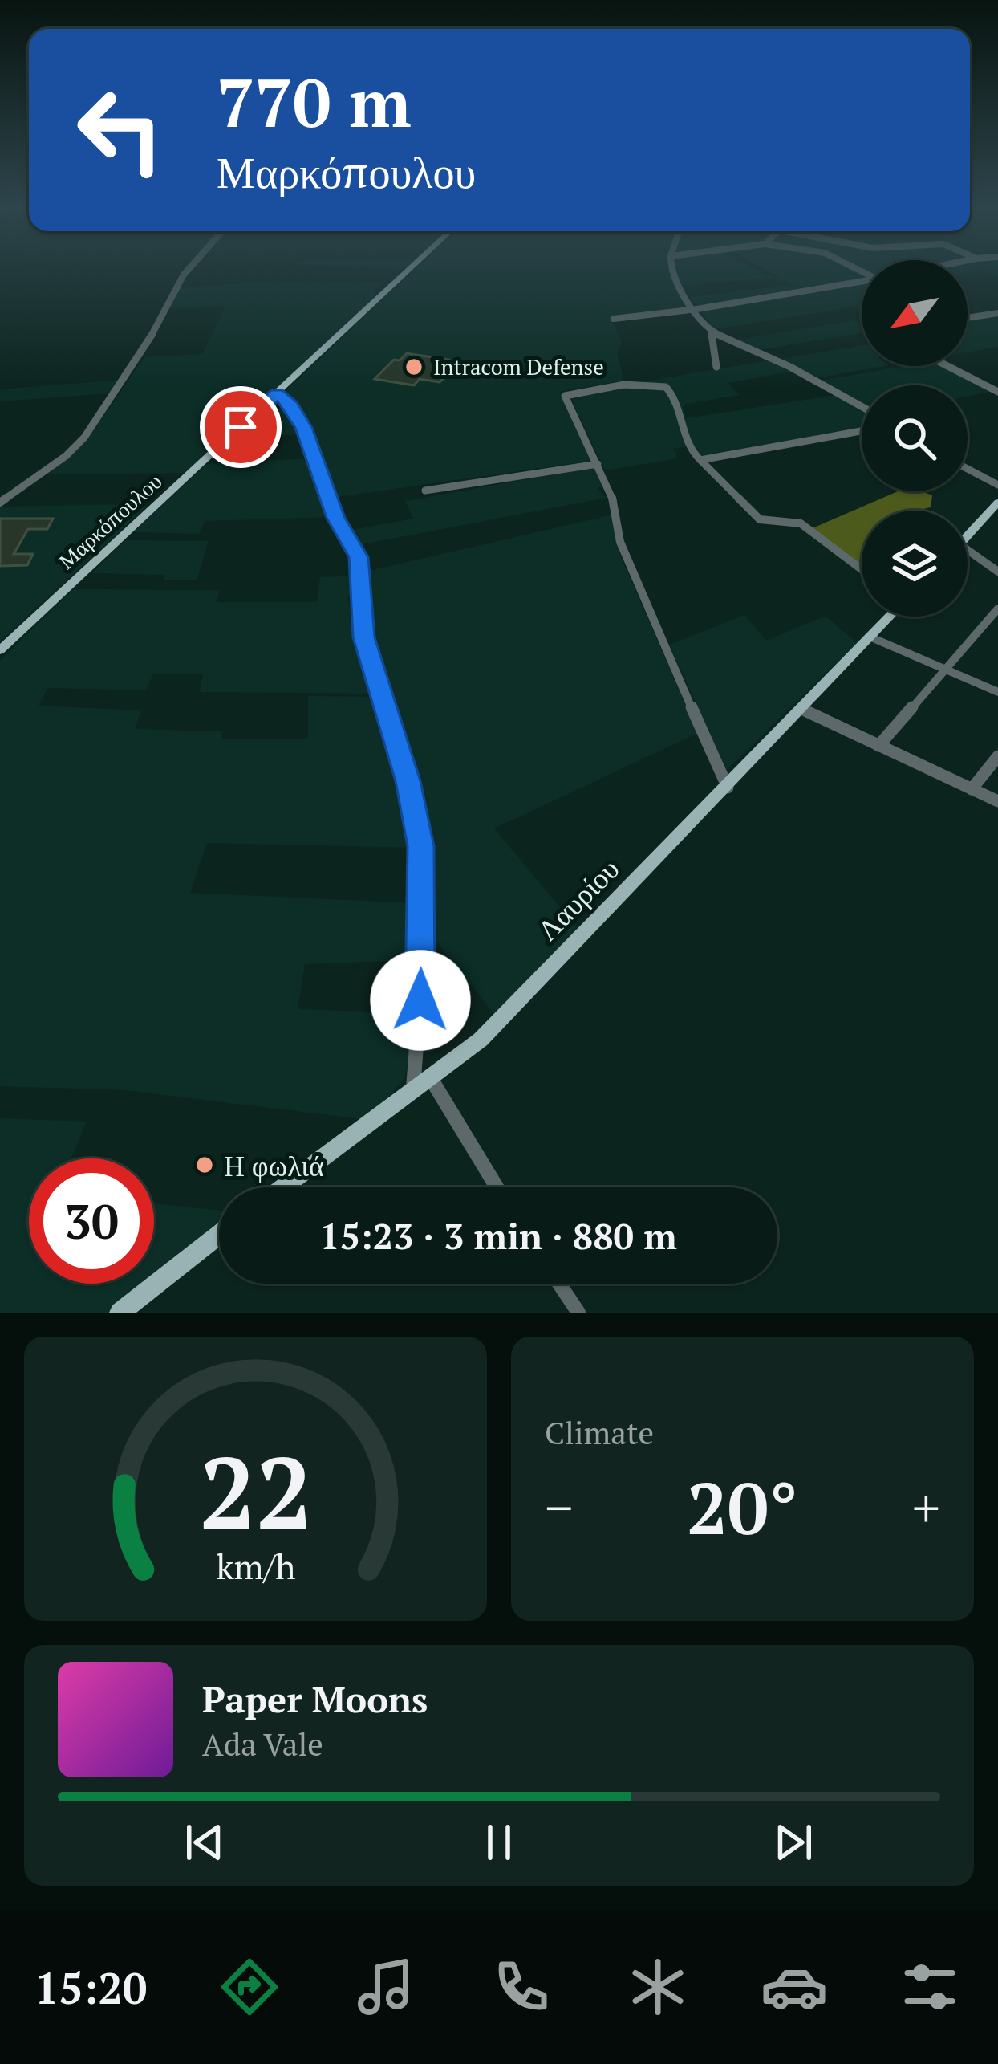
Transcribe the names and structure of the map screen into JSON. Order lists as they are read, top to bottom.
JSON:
{
  "streets": {
    "main road": ["Μαρκόπουλου", "Λαυρίου"]
  },
  "places": ["Intracom Defense", "Η φωλιά"],
  "north": "bottom left",
  "page": {
    "turn": ["770 m", "Μαρκόπουλου"],
    "limit": "30",
    "trip": "15:23 · 3 min · 880 m",
    "tile": "Climate",
    "heat": ["−", "20°", "+"],
    "song": ["Paper Moons", "Ada Vale"],
    "tabs": "15:20",
    "gauge": ["22", "km/h"]
  }
}
